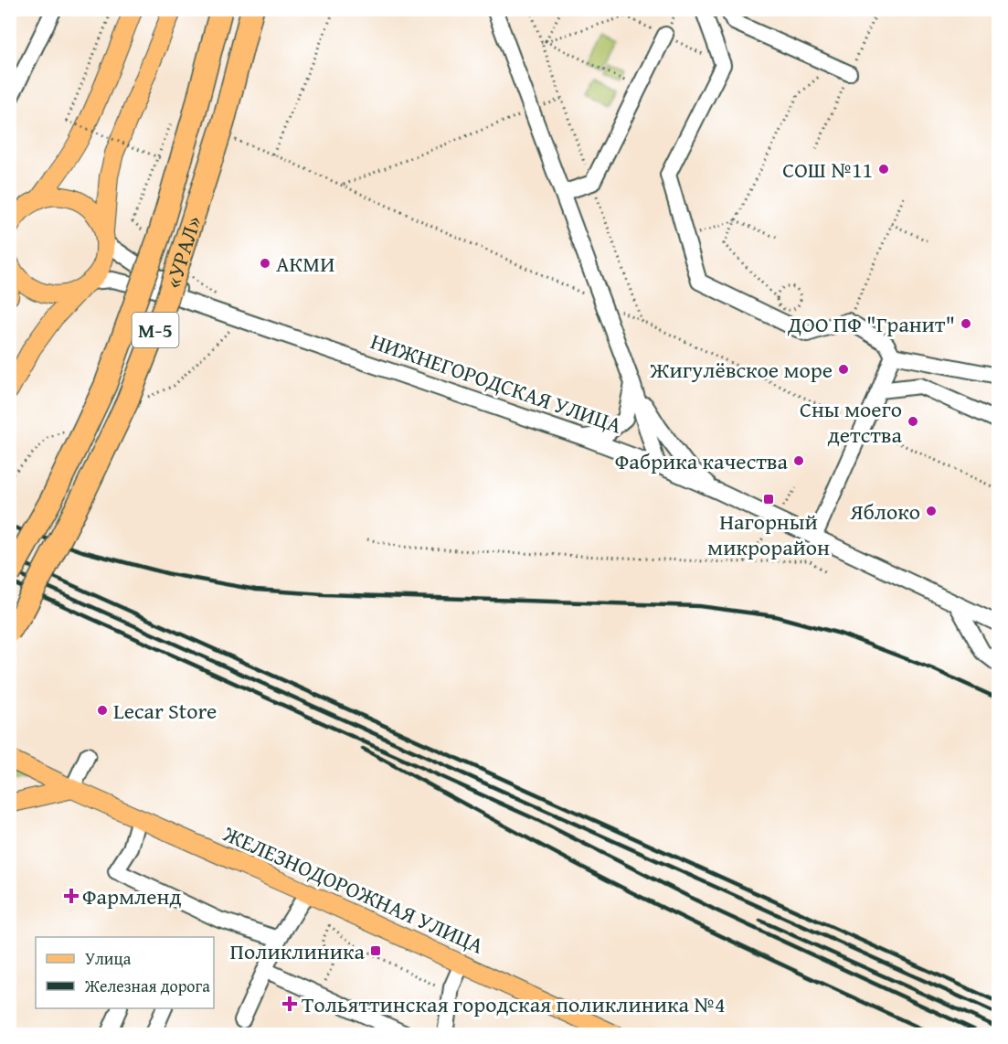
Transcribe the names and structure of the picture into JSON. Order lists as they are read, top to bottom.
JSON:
{
  "streets": {
    "highway": ["«УРАЛ»", "М-5"],
    "main road": ["ЖЕЛЕЗНОДОРОЖНАЯ УЛИЦА"],
    "street": ["НИЖНЕГОРОДСКАЯ УЛИЦА"]
  },
  "places": {
    "other": [
      "СОШ №11",
      "АКМИ",
      "ДОО ПФ \"Гранит\"",
      "Жигулёвское море",
      "Сны моего детства",
      "Фабрика качества",
      "Яблоко",
      "Lecar Store"
    ],
    "transit": ["Нагорный микрорайон", "Поликлиника"],
    "health": ["Фармленд", "Тольяттинская городская поликлиника №4"]
  },
  "legend": ["Улица", "Железная дорога"]
}
